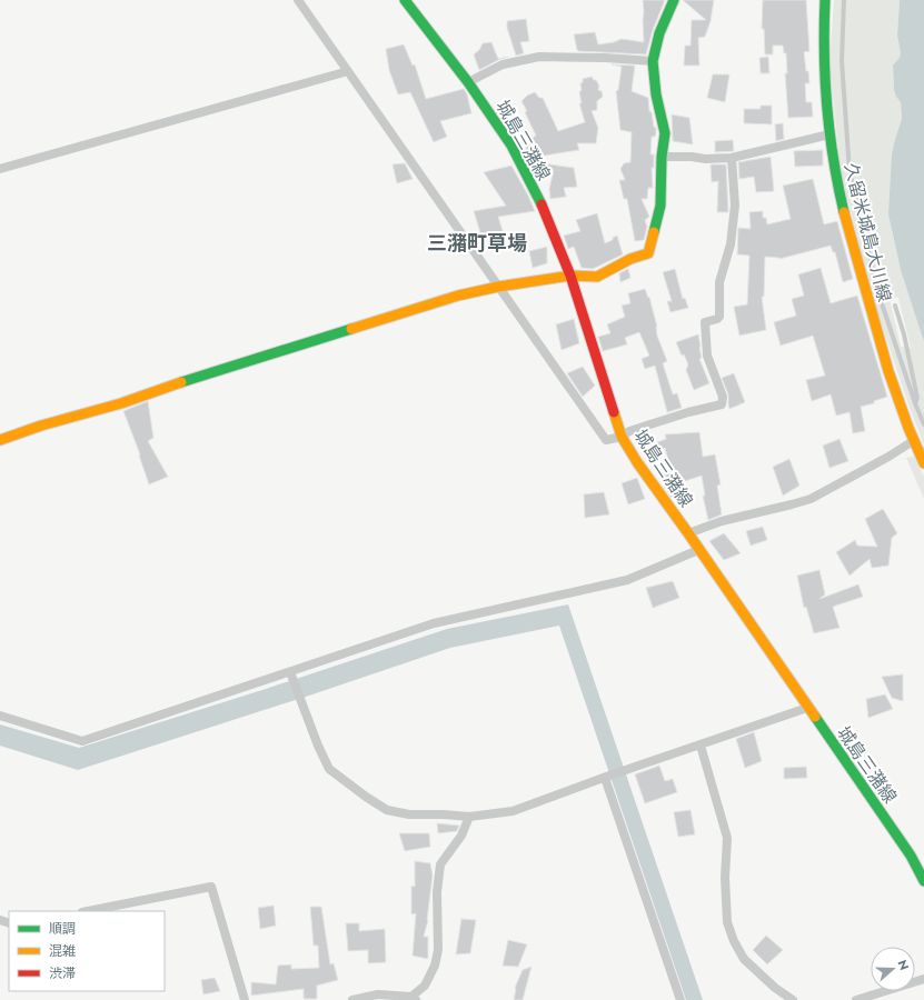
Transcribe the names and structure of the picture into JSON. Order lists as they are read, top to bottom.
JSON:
{
  "streets": {
    "main road": ["城島三潴線", "久留米城島大川線"]
  },
  "districts": ["三潴町草場"],
  "legend": ["順調", "混雑", "渋滞"],
  "north": "right"
}
